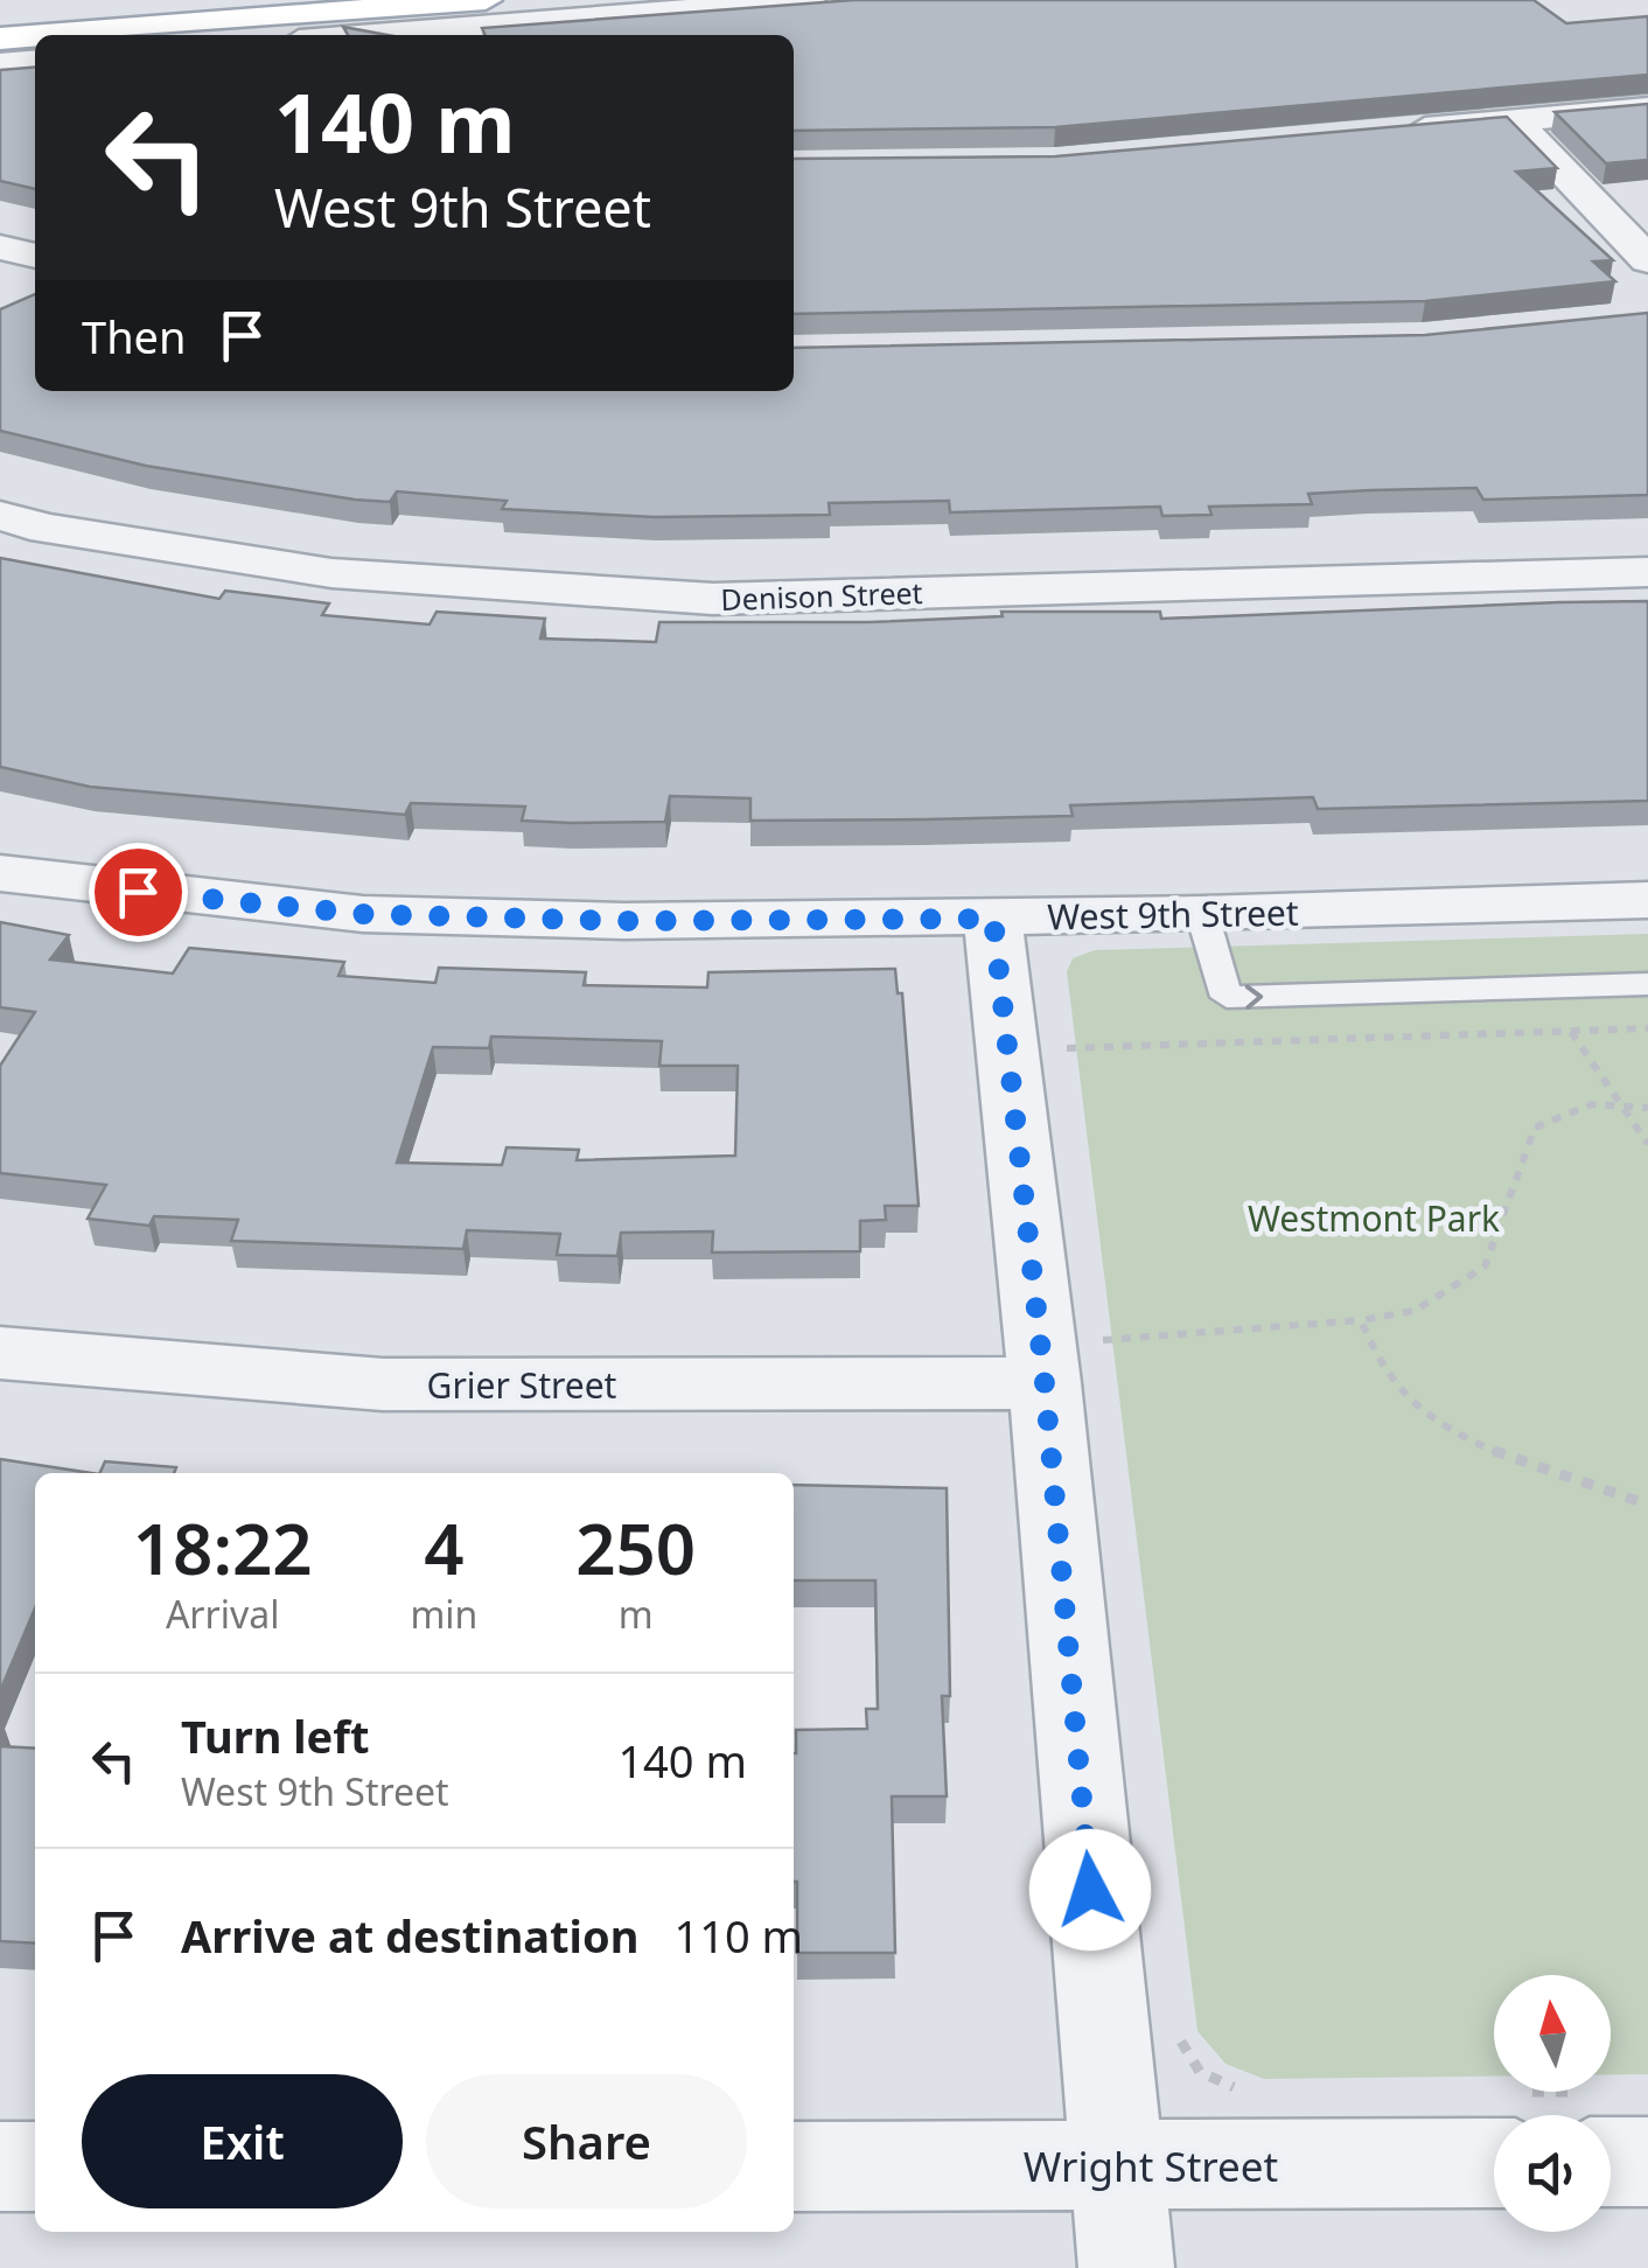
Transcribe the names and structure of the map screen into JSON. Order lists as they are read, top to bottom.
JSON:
{
  "streets": {
    "street": [
      "Denison Street",
      "West 9th Street",
      "Grier Street",
      "Wright Street"
    ]
  },
  "parks": ["Westmont Park"],
  "north": "top",
  "page": {
    "turn": ["140 m", "West 9th Street"],
    "then": "Then",
    "eta": [
      "18:22",
      "Arrival",
      "4",
      "min",
      "250",
      "m"
    ],
    "list": [
      {
        "name": "Turn left",
        "note": "West 9th Street",
        "value": "140 m"
      },
      {
        "name": "Arrive at destination",
        "value": "110 m"
      }
    ],
    "buttons": ["Exit", "Share"]
  }
}
